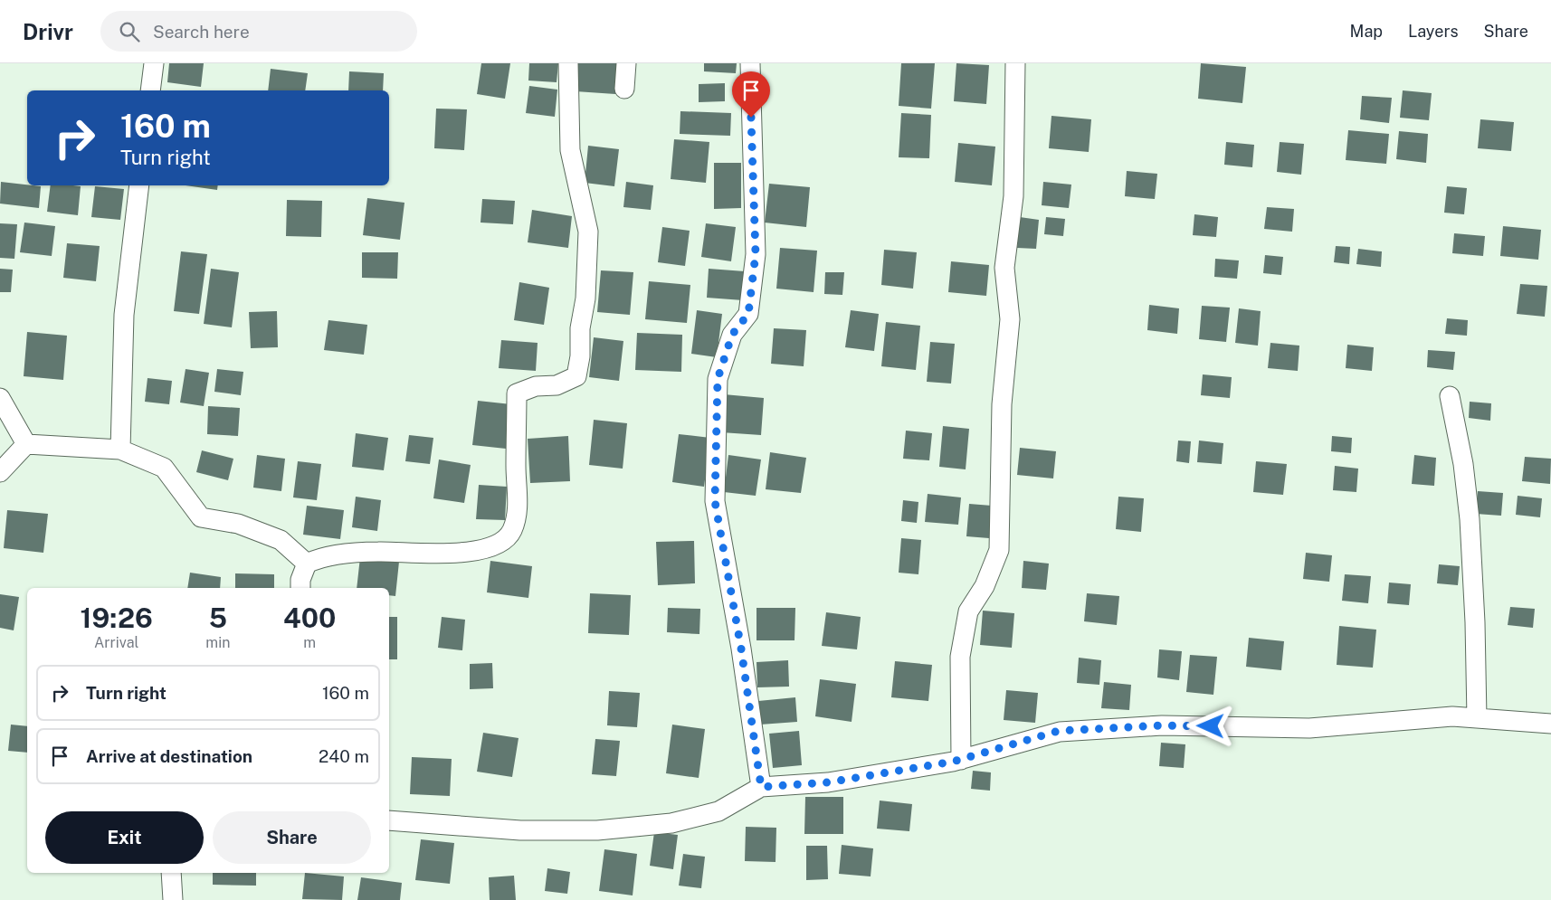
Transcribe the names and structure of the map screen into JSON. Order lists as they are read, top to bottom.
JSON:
{
  "page": {
    "header": "Drivr",
    "search": "Search here",
    "nav": ["Map", "Layers", "Share"],
    "turn": ["160 m", "Turn right"],
    "eta": [
      "19:26",
      "Arrival",
      "5",
      "min",
      "400",
      "m"
    ],
    "list": [
      {
        "name": "Turn right",
        "value": "160 m"
      },
      {
        "name": "Arrive at destination",
        "value": "240 m"
      }
    ],
    "buttons": ["Exit", "Share"]
  }
}
